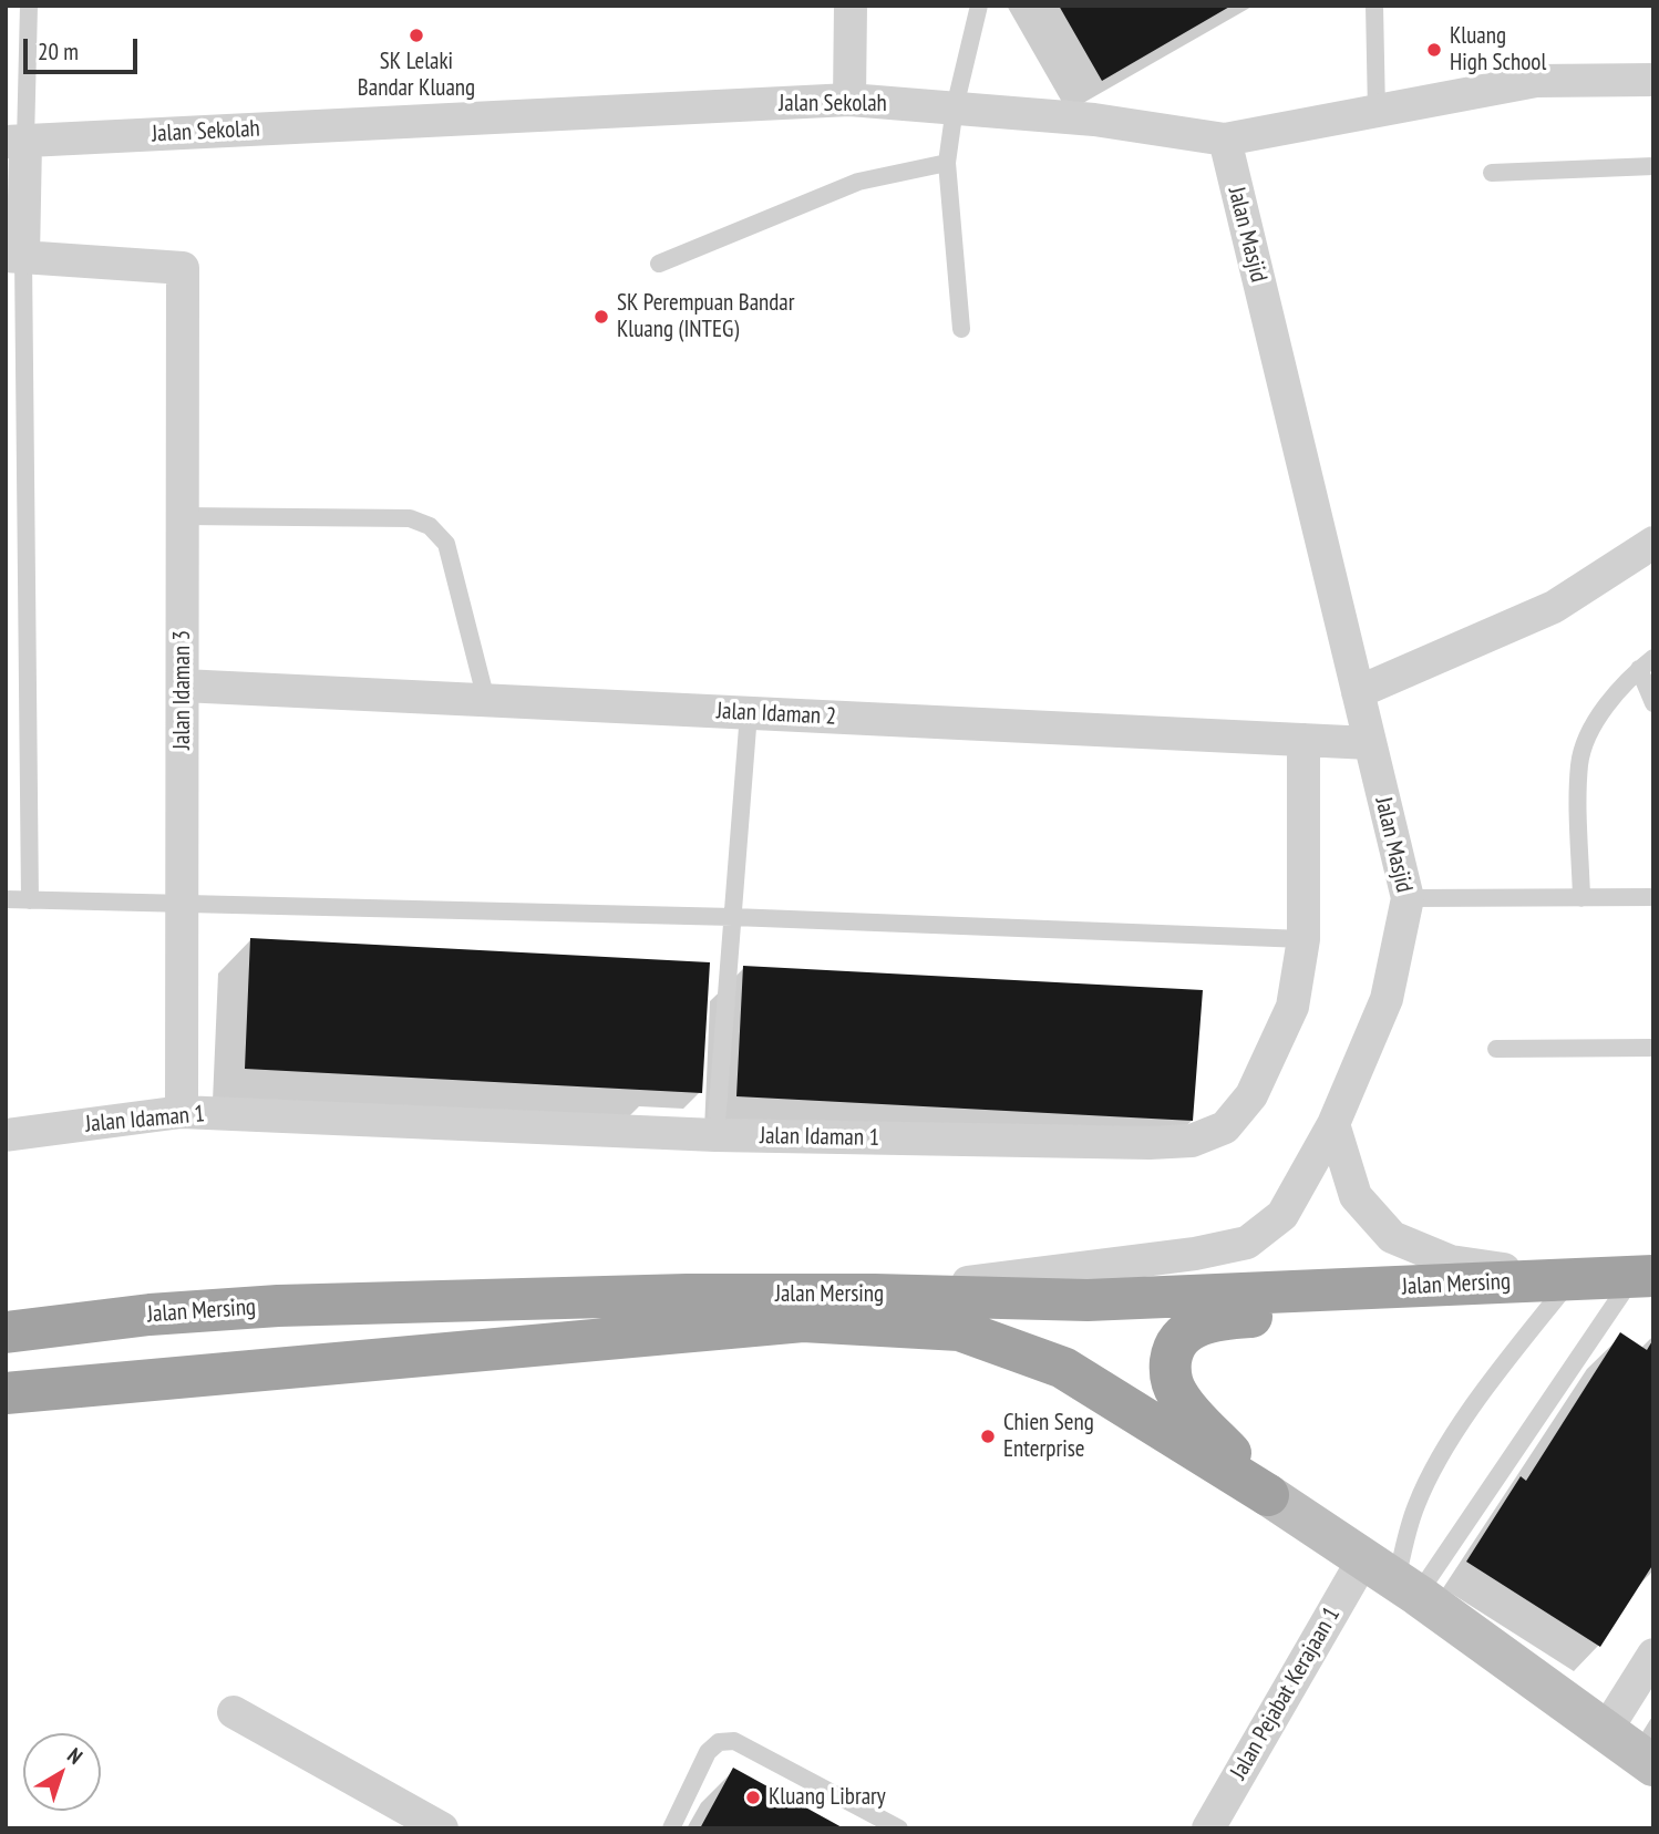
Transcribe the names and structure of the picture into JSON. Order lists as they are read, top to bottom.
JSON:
{
  "streets": {
    "highway": ["Jalan Mersing"],
    "street": [
      "Jalan Sekolah",
      "Jalan Masjid",
      "Jalan Idaman 3",
      "Jalan Idaman 2",
      "Jalan Idaman 1",
      "Jalan Pejabat Kerajaan 1"
    ]
  },
  "crossings": [
    ["Jalan Sekolah", "Jalan Masjid"],
    ["Jalan Masjid", "Jalan Idaman 2"],
    ["Jalan Masjid", "Jalan Mersing"],
    ["Jalan Idaman 3", "Jalan Idaman 2"],
    ["Jalan Idaman 3", "Jalan Idaman 1"],
    ["Jalan Idaman 2", "Jalan Idaman 1"]
  ],
  "places": [
    "SK Lelaki Bandar Kluang",
    "Kluang High School",
    "SK Perempuan Bandar Kluang (INTEG)",
    "Chien Seng Enterprise",
    "Kluang Library"
  ],
  "scale_bar": "20 m",
  "north": "top right"
}
